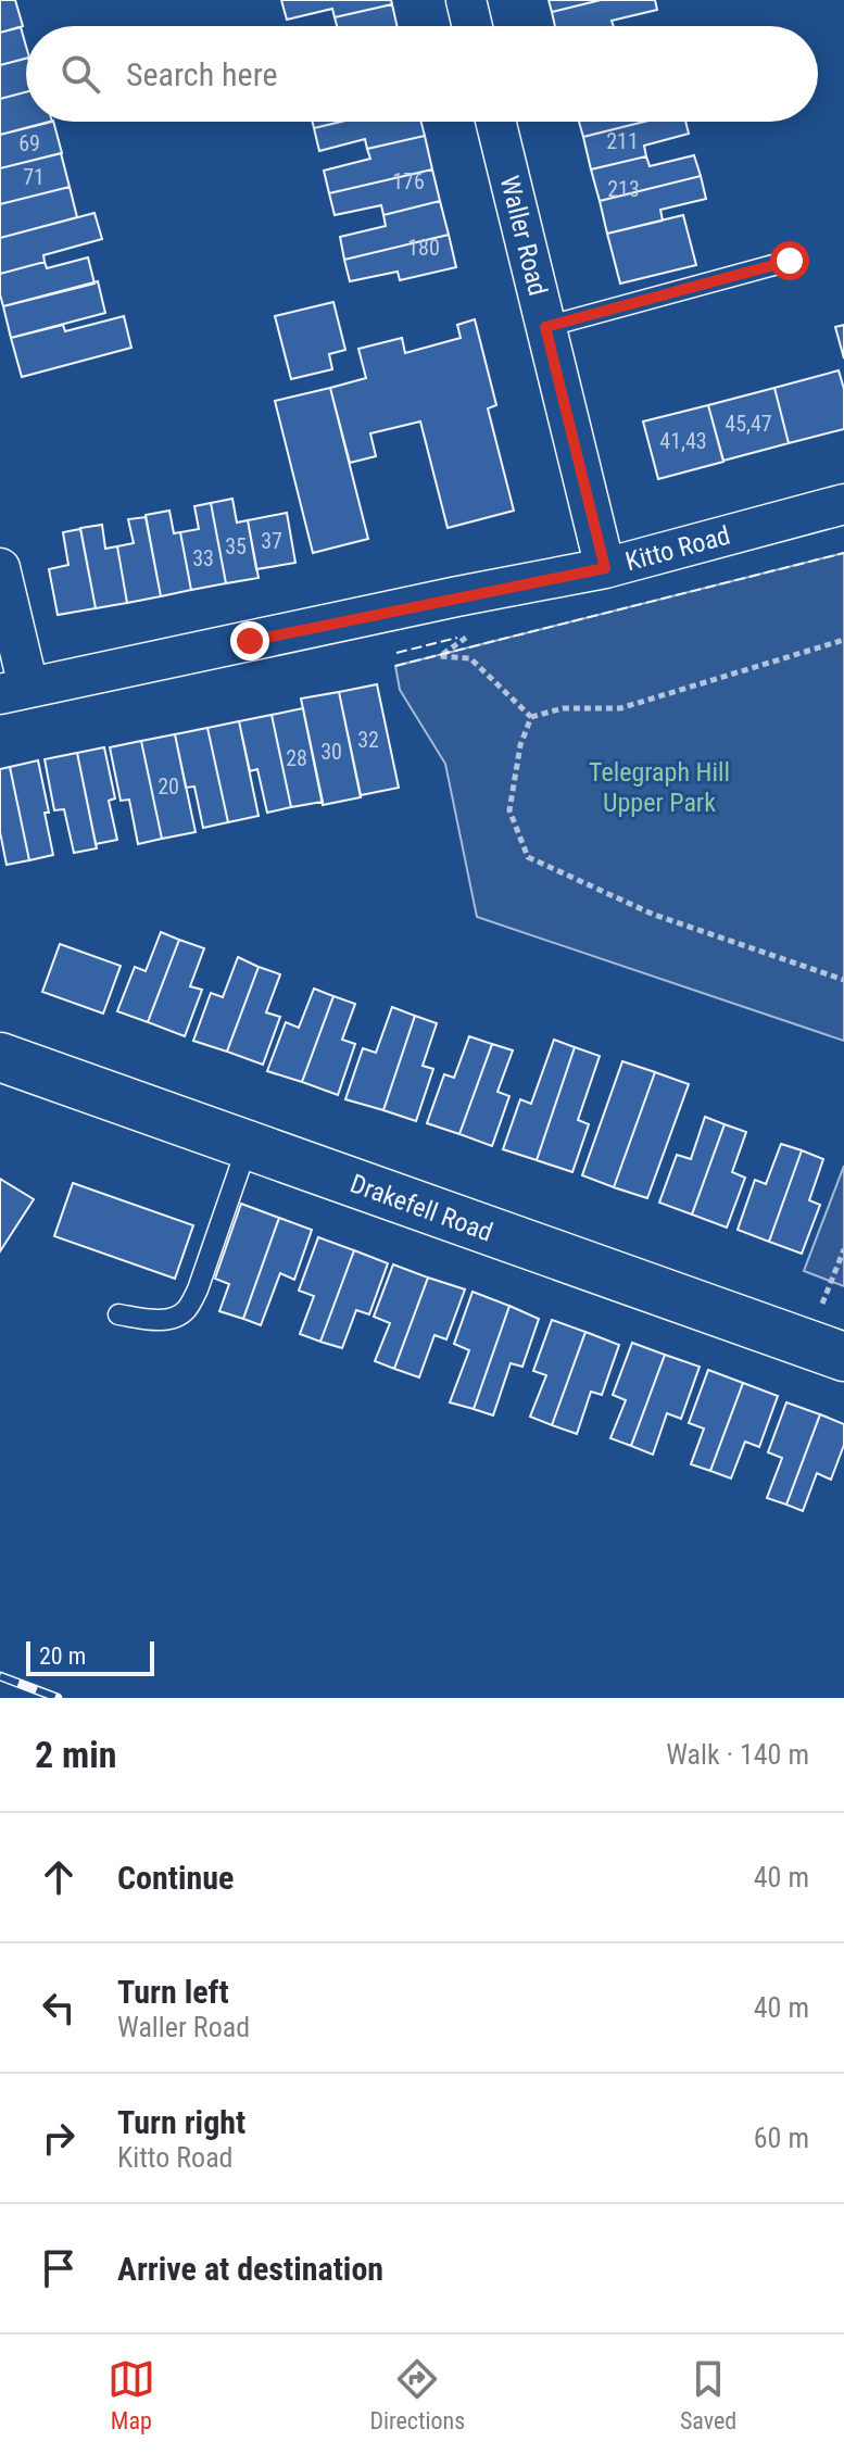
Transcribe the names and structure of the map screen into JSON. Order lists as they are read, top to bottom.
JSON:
{
  "streets": {
    "main road": ["Drakefell Road"],
    "street": ["Waller Road", "Kitto Road"]
  },
  "crossings": [
    ["Waller Road", "Kitto Road"]
  ],
  "parks": ["Telegraph Hill Upper Park"],
  "house_numbers": [
    "211",
    "69",
    "71",
    "176",
    "213",
    "180",
    "45,47",
    "41,43",
    "37",
    "35",
    "33",
    "32",
    "30",
    "28",
    "20"
  ],
  "scale_bar": "20 m",
  "page": {
    "search": "Search here",
    "scale": "20 m",
    "heading": ["2 min", "Walk · 140 m"],
    "list": [
      ["Continue", "40 m"],
      ["Turn left", "Waller Road", "40 m"],
      ["Turn right", "Kitto Road", "60 m"],
      "Arrive at destination"
    ],
    "nav": ["Map", "Directions", "Saved"]
  }
}
